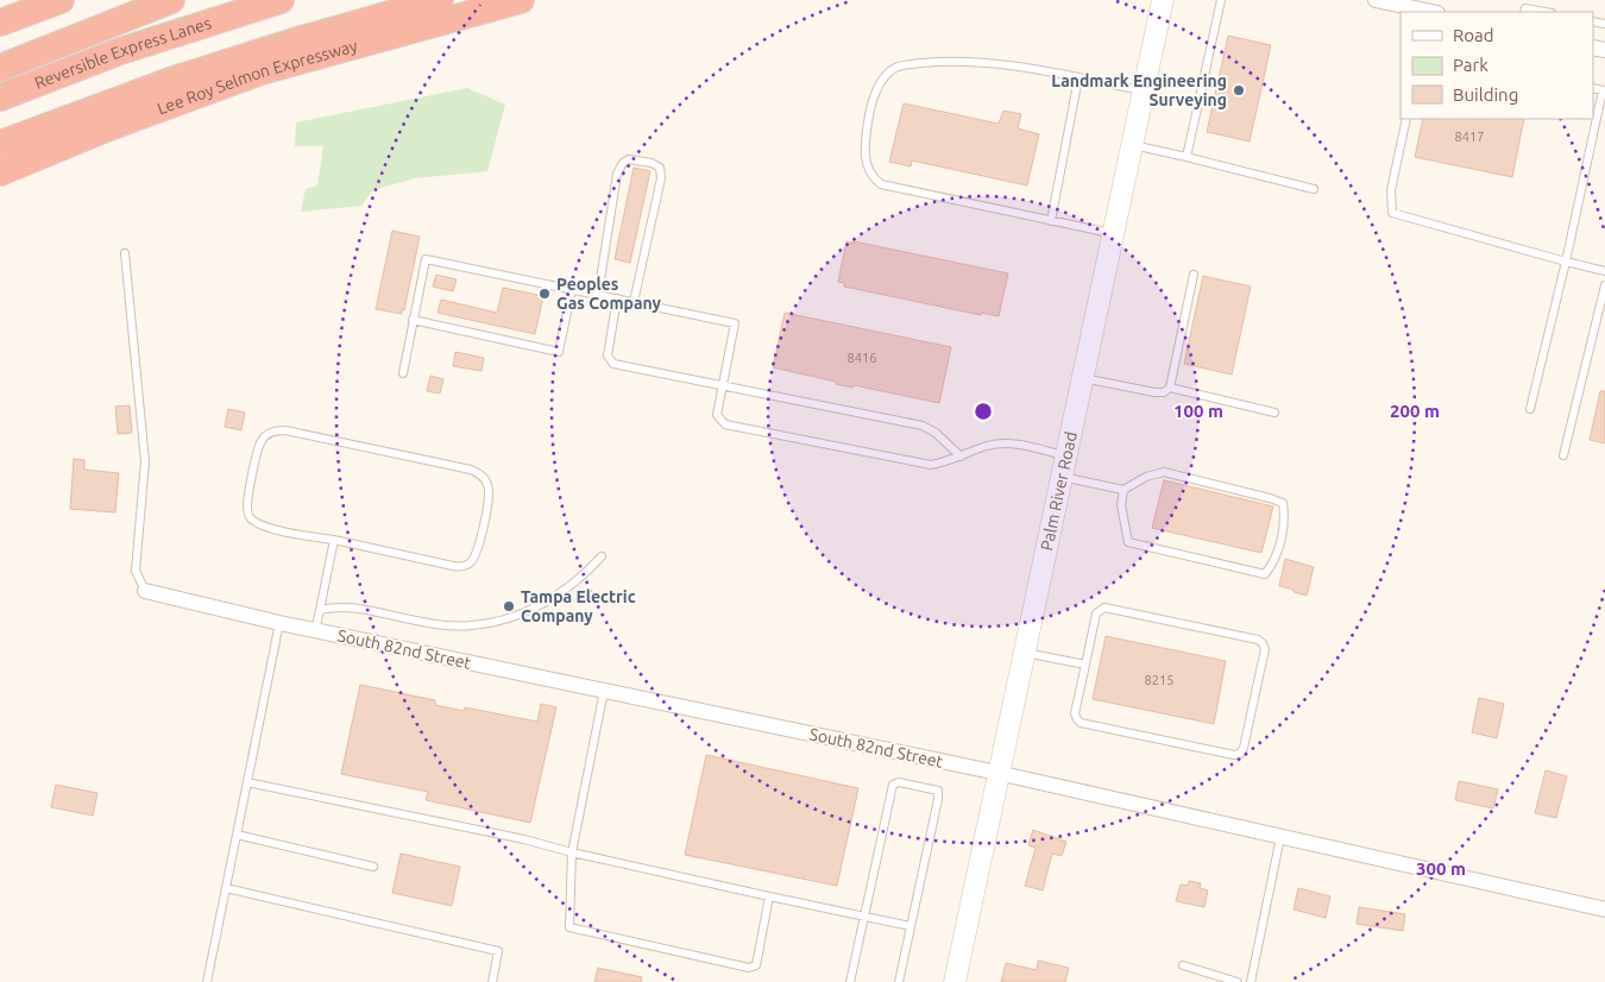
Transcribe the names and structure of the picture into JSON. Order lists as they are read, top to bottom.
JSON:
{
  "streets": {
    "highway": ["Reversible Express Lanes", "Lee Roy Selmon Expressway"],
    "street": ["Palm River Road", "South 82nd Street"]
  },
  "crossings": [
    ["Palm River Road", "South 82nd Street"]
  ],
  "places": ["Landmark Engineering Surveying", "Peoples Gas Company", "Tampa Electric Company"],
  "house_numbers": ["8417", "8416", "8215"],
  "legend": ["Road", "Park", "Building"],
  "rings": ["100 m", "200 m", "300 m"]
}
